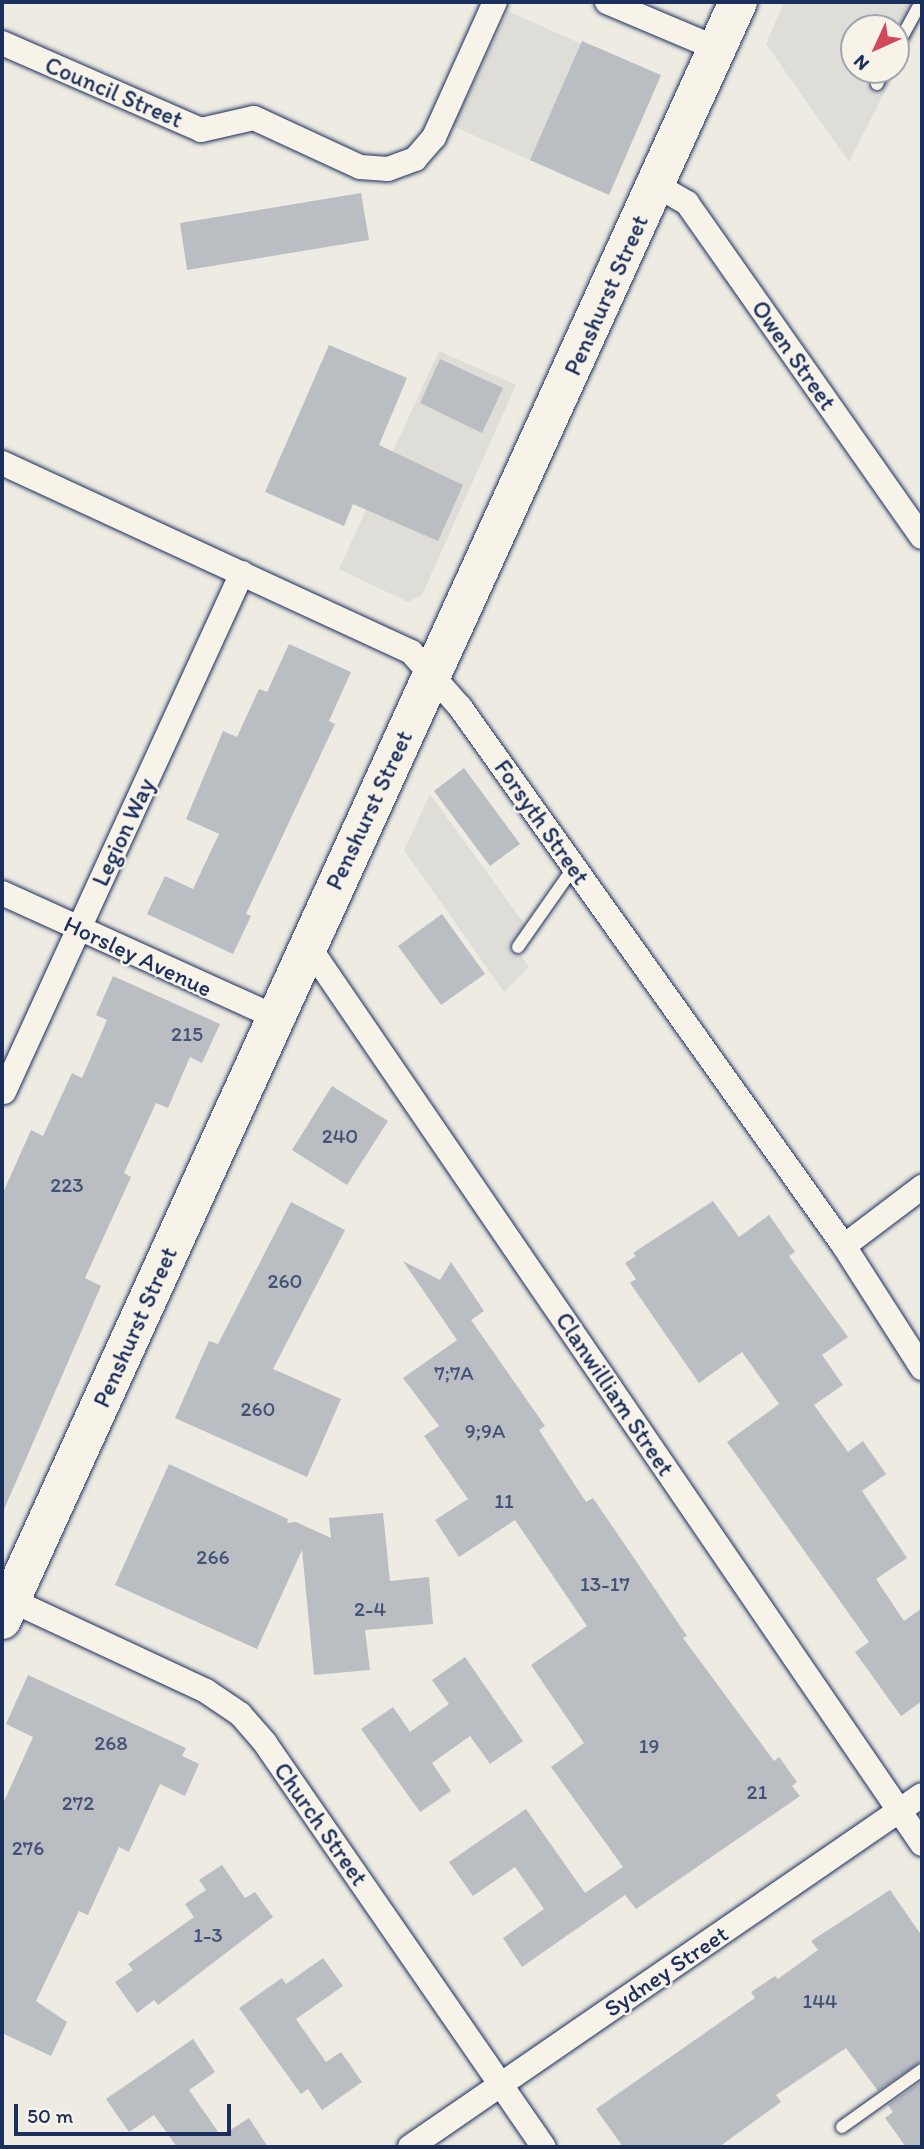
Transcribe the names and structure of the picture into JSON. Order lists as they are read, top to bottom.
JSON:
{
  "streets": {
    "main road": ["Penshurst Street"],
    "street": [
      "Council Street",
      "Owen Street",
      "Forsyth Street",
      "Legion Way",
      "Horsley Avenue",
      "Clanwilliam Street",
      "Church Street",
      "Sydney Street"
    ]
  },
  "crossings": [
    ["Penshurst Street", "Owen Street"],
    ["Penshurst Street", "Forsyth Street"],
    ["Penshurst Street", "Horsley Avenue"],
    ["Penshurst Street", "Clanwilliam Street"],
    ["Penshurst Street", "Church Street"],
    ["Forsyth Street", "Legion Way"],
    ["Legion Way", "Horsley Avenue"],
    ["Clanwilliam Street", "Sydney Street"],
    ["Church Street", "Sydney Street"]
  ],
  "house_numbers": [
    "215",
    "240",
    "223",
    "260",
    "7;7A",
    "260",
    "9;9A",
    "11",
    "266",
    "13-17",
    "2-4",
    "268",
    "19",
    "21",
    "272",
    "276",
    "1-3",
    "144"
  ],
  "scale_bar": "50 m",
  "north": "bottom left"
}
